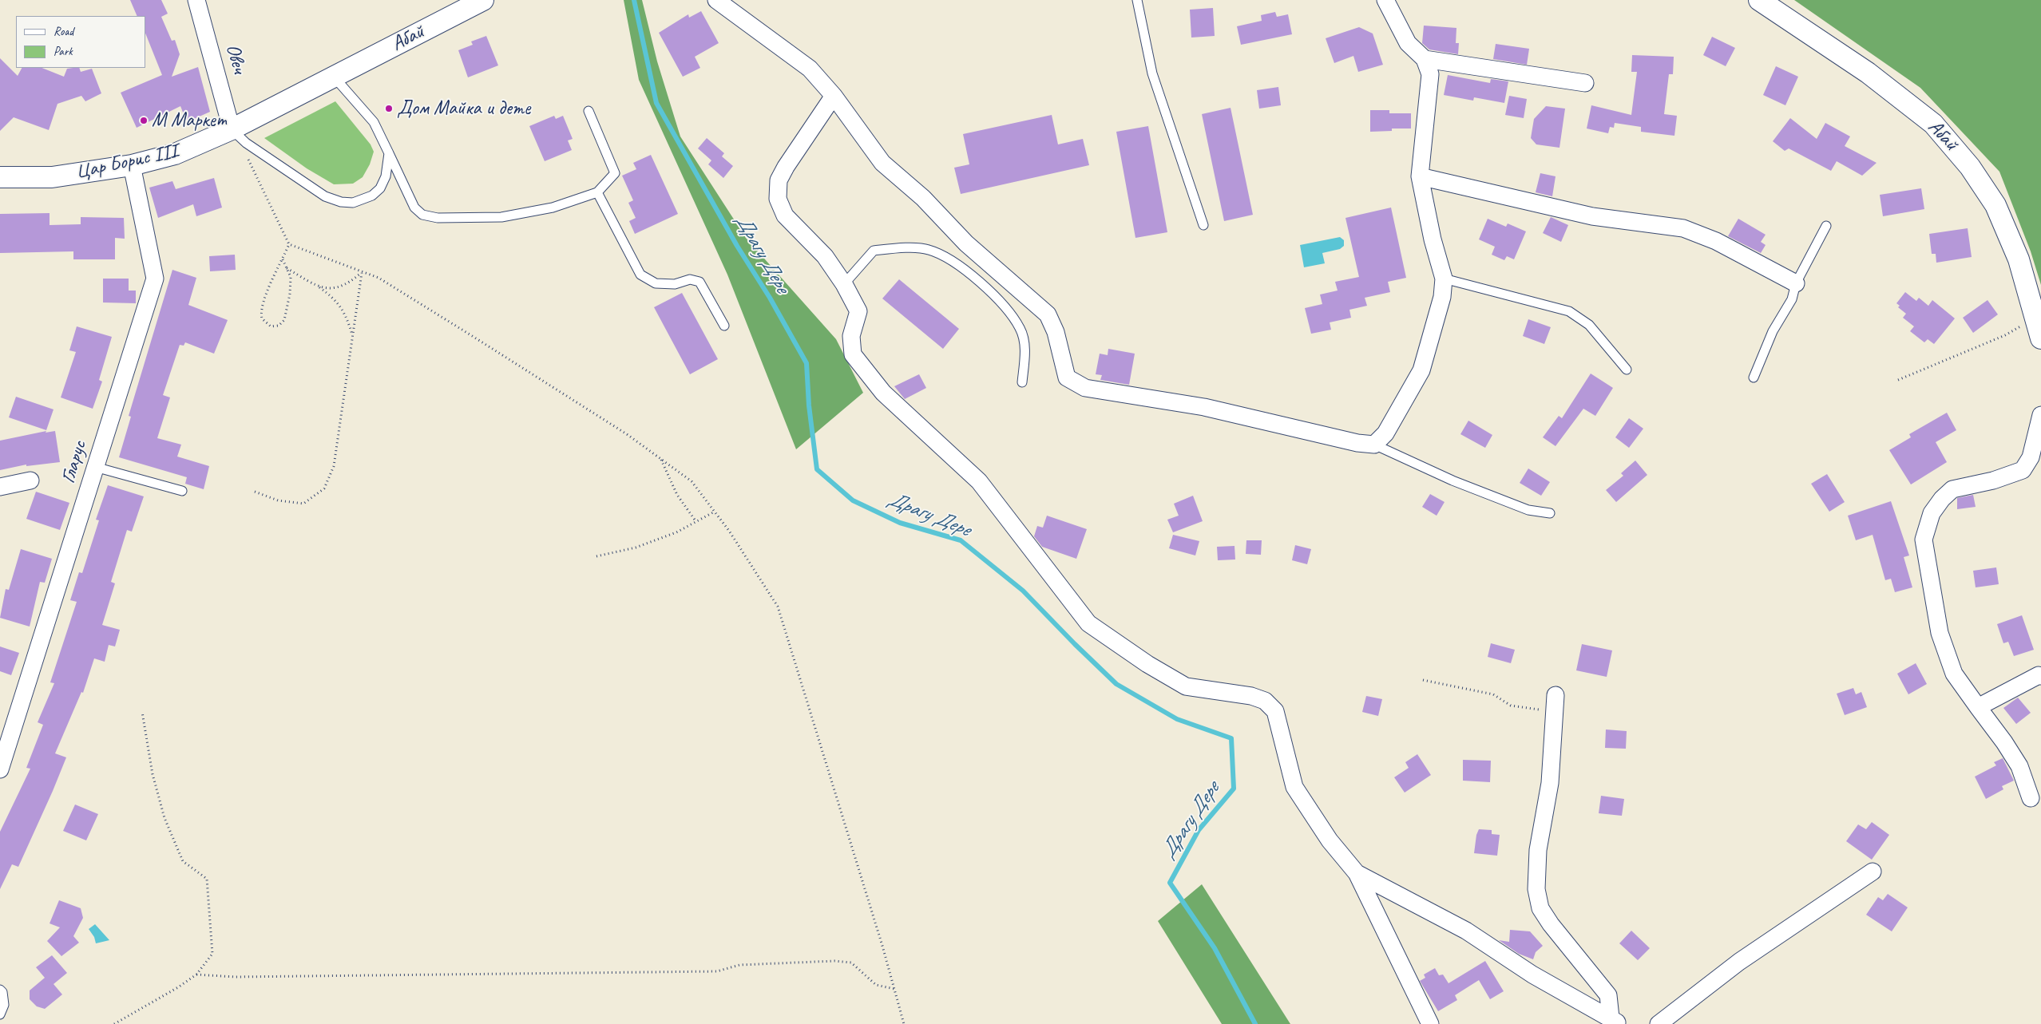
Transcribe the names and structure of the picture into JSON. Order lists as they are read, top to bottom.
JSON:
{
  "streets": {
    "street": [
      "Абай",
      "Овеч",
      "Цар Борис III",
      "Гларус"
    ]
  },
  "crossings": [
    ["Абай", "Цар Борис III"],
    ["Овеч", "Цар Борис III"],
    ["Цар Борис III", "Гларус"]
  ],
  "water": ["Драгу Дере"],
  "places": ["Дом Майка и дете", "М Маркет"],
  "legend": ["Road", "Park"]
}
